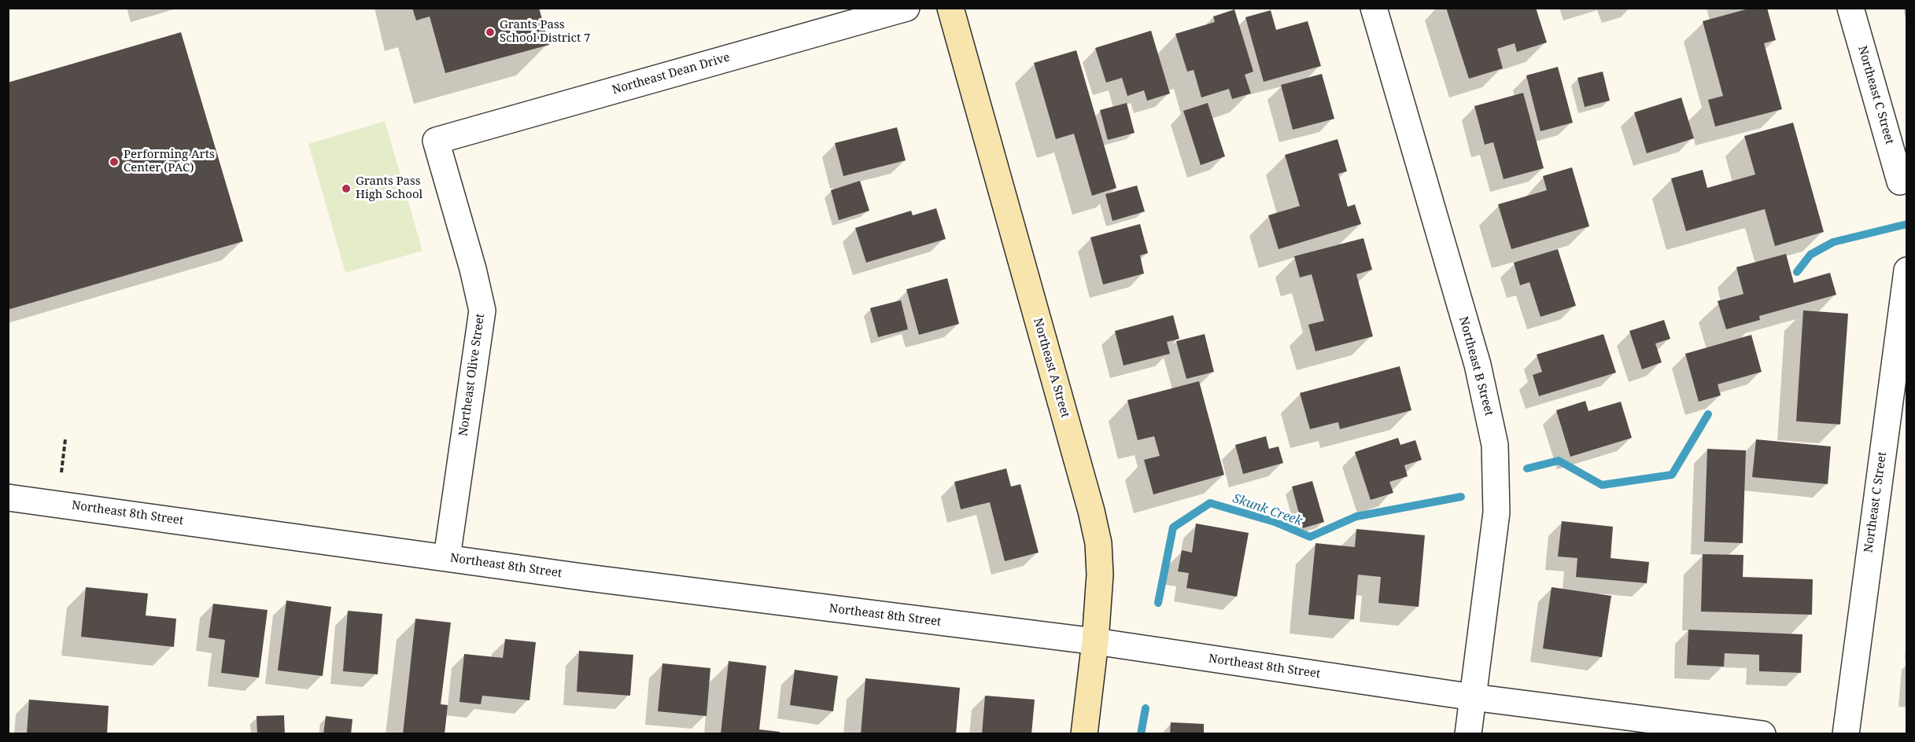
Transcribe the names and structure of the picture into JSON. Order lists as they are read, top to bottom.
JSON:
{
  "streets": {
    "street": [
      "Northeast Dean Drive",
      "Northeast C Street",
      "Northeast B Street",
      "Northeast A Street",
      "Northeast Olive Street",
      "Northeast 8th Street"
    ]
  },
  "crossings": [
    ["Northeast Dean Drive", "Northeast Olive Street"],
    ["Northeast B Street", "Northeast 8th Street"],
    ["Northeast A Street", "Northeast 8th Street"],
    ["Northeast Olive Street", "Northeast 8th Street"]
  ],
  "water": ["Skunk Creek"],
  "places": ["Grants Pass School District 7", "Performing Arts Center (PAC)", "Grants Pass High School"]
}
